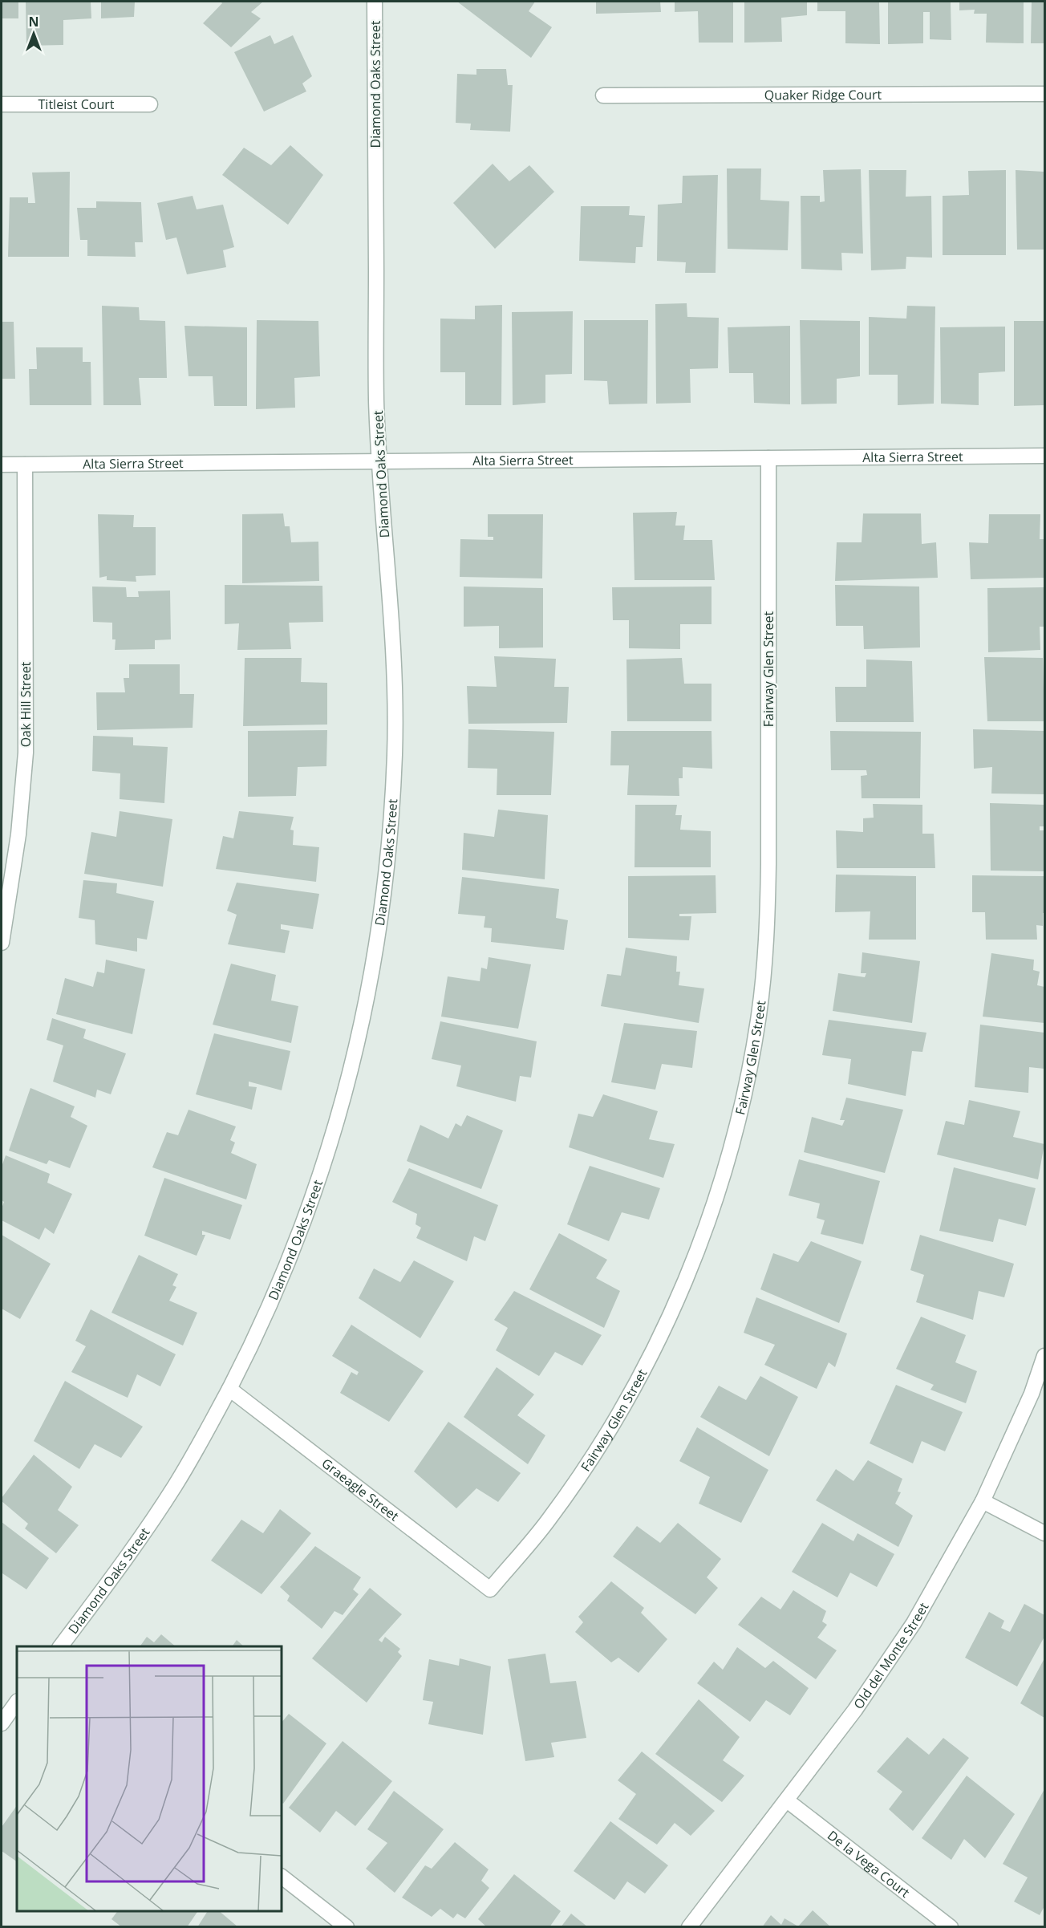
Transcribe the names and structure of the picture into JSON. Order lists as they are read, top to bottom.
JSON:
{
  "streets": {
    "street": [
      "Diamond Oaks Street",
      "Quaker Ridge Court",
      "Titleist Court",
      "Alta Sierra Street",
      "Fairway Glen Street",
      "Oak Hill Street",
      "Graeagle Street",
      "Old del Monte Street",
      "De la Vega Court"
    ]
  },
  "crossings": [
    ["Diamond Oaks Street", "Alta Sierra Street"],
    ["Diamond Oaks Street", "Graeagle Street"],
    ["Alta Sierra Street", "Fairway Glen Street"],
    ["Alta Sierra Street", "Oak Hill Street"],
    ["Fairway Glen Street", "Graeagle Street"],
    ["Old del Monte Street", "De la Vega Court"]
  ],
  "north": "top"
}
